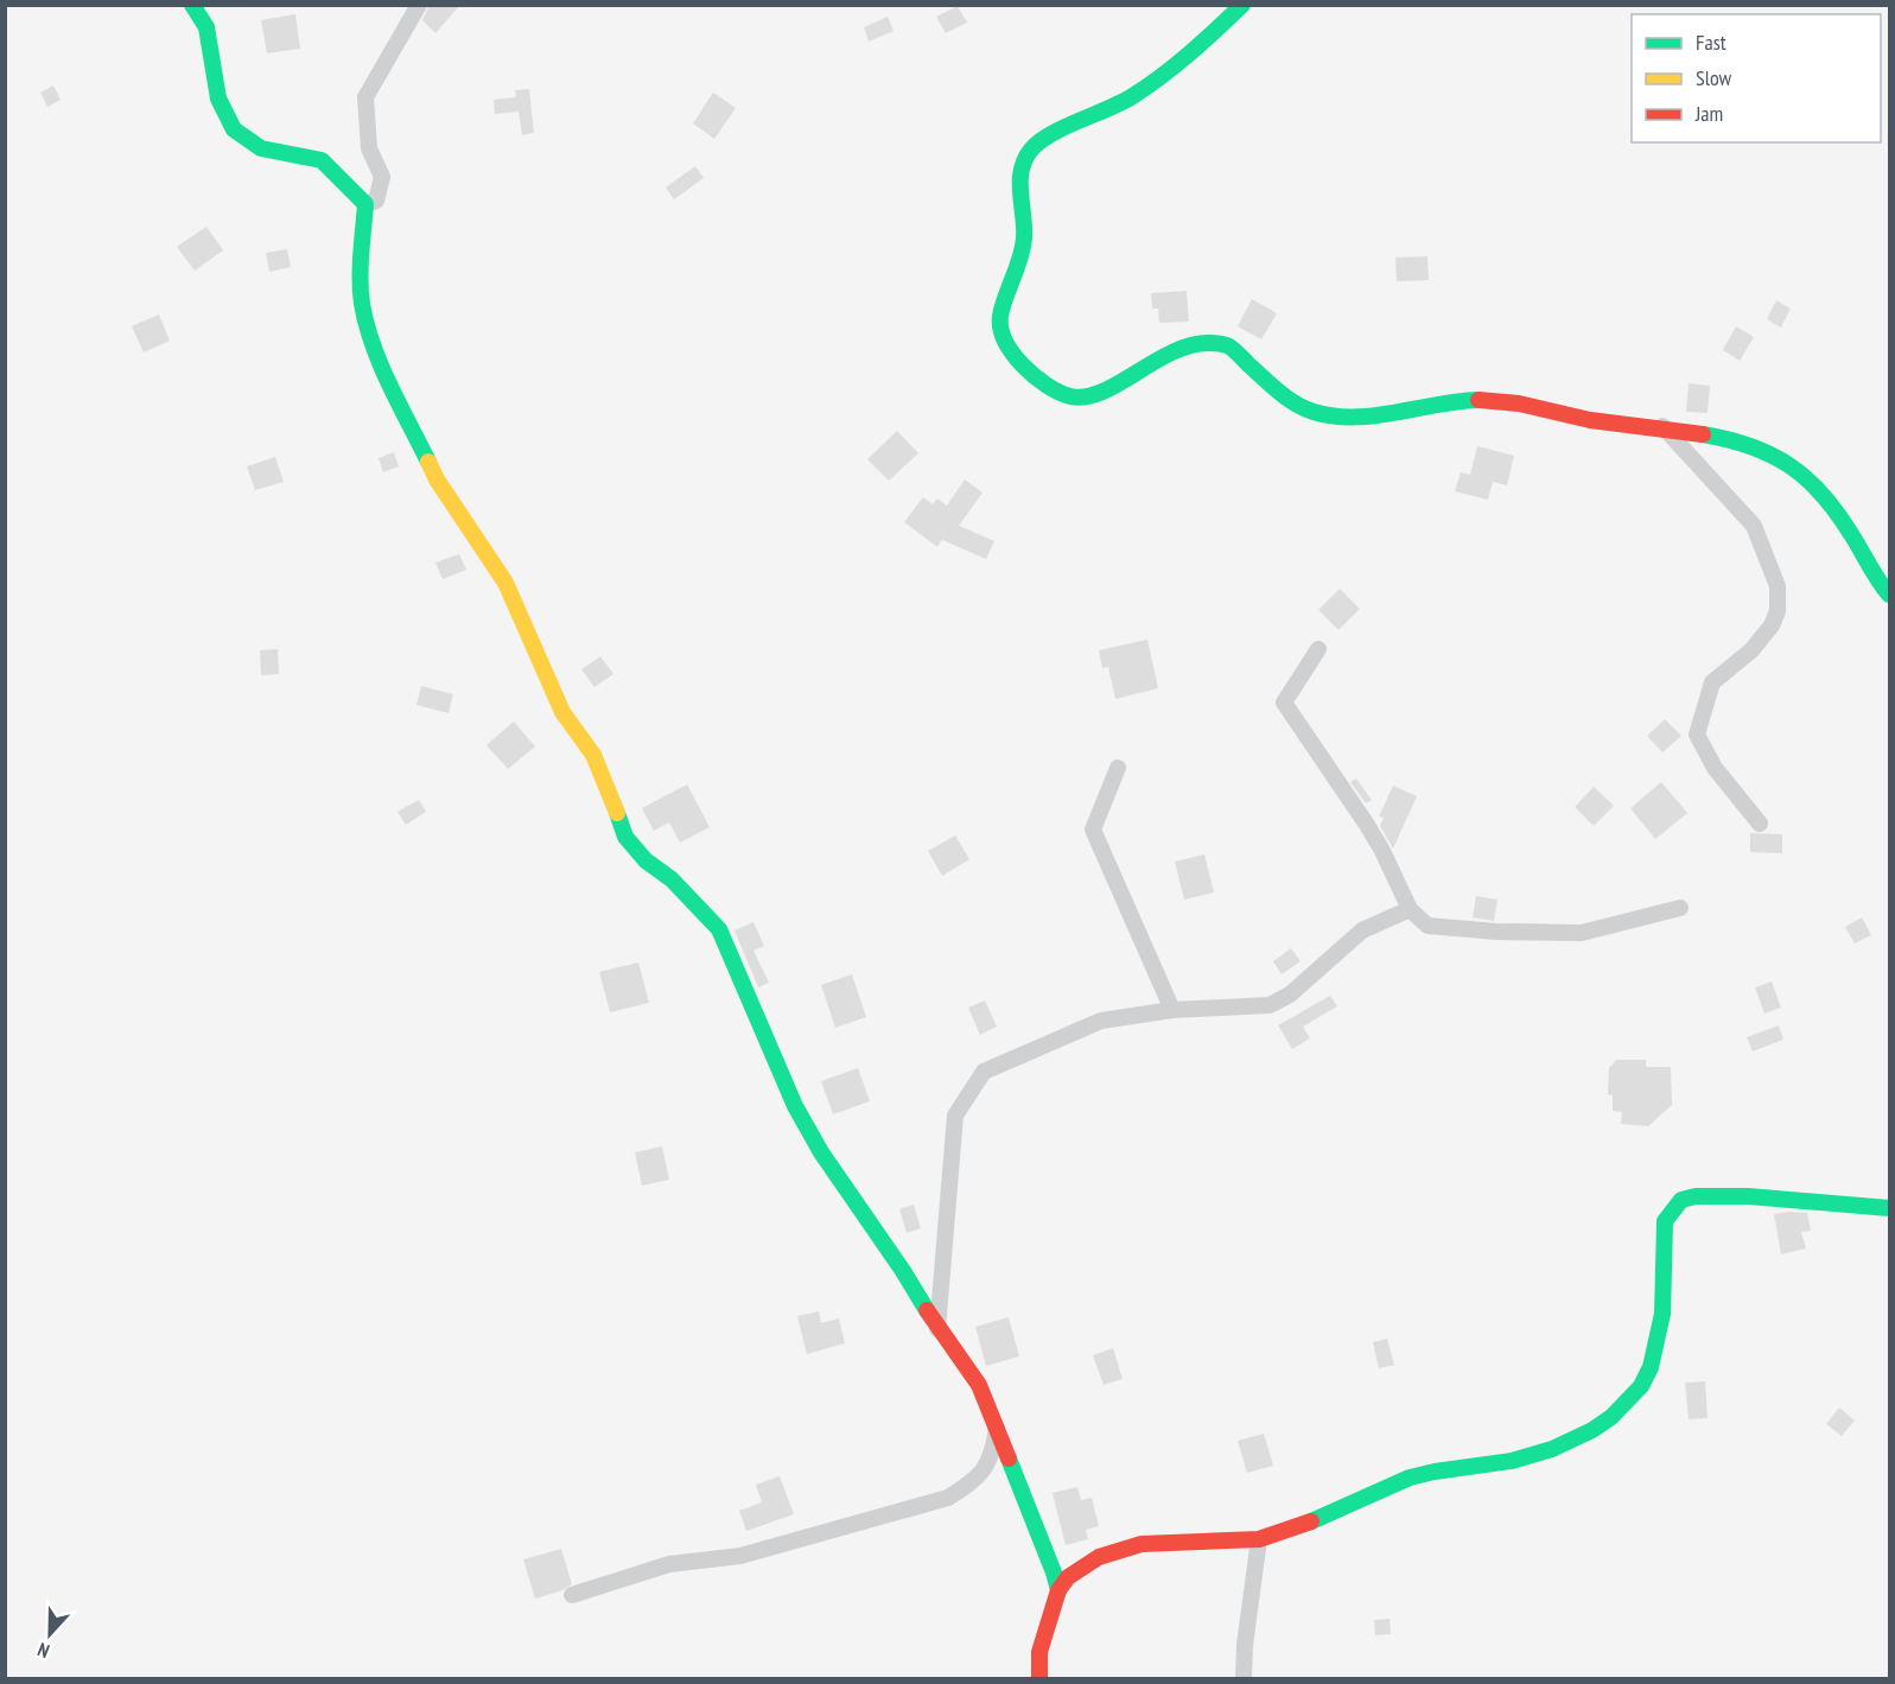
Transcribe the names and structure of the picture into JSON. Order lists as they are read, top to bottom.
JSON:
{
  "legend": ["Fast", "Slow", "Jam"],
  "north": "bottom"
}
